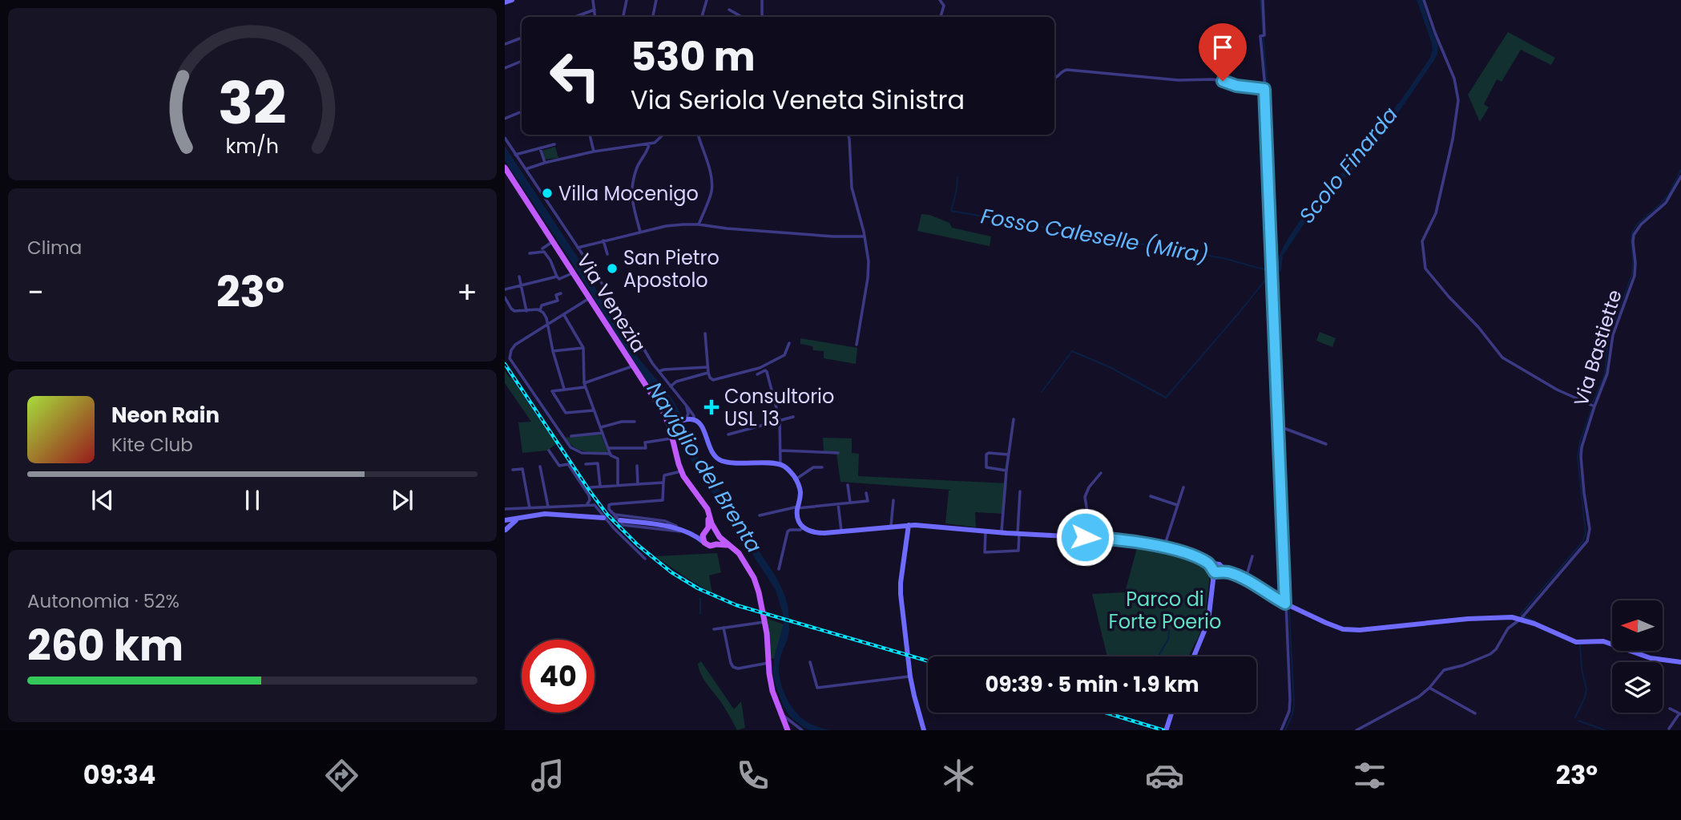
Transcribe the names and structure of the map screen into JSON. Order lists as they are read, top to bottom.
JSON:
{
  "streets": {
    "main road": ["Via Venezia"],
    "street": ["Via Bastiette"]
  },
  "water": ["Scolo Finarda", "Fosso Caleselle (Mira)", "Naviglio del Brenta"],
  "parks": ["Parco di Forte Poerio"],
  "places": {
    "other": ["Villa Mocenigo", "San Pietro Apostolo"],
    "health": ["Consultorio USL 13"]
  },
  "north": "left",
  "page": {
    "turn": ["530 m", "Via Seriola Veneta Sinistra"],
    "tile": [
      "Clima",
      ["Autonomia · 52%", "260 km"]
    ],
    "heat": ["−", "23°", "+"],
    "song": ["Neon Rain", "Kite Club"],
    "limit": "40",
    "trip": "09:39 · 5 min · 1.9 km",
    "tabs": ["09:34", "23°"],
    "gauge": ["32", "km/h"]
  }
}
